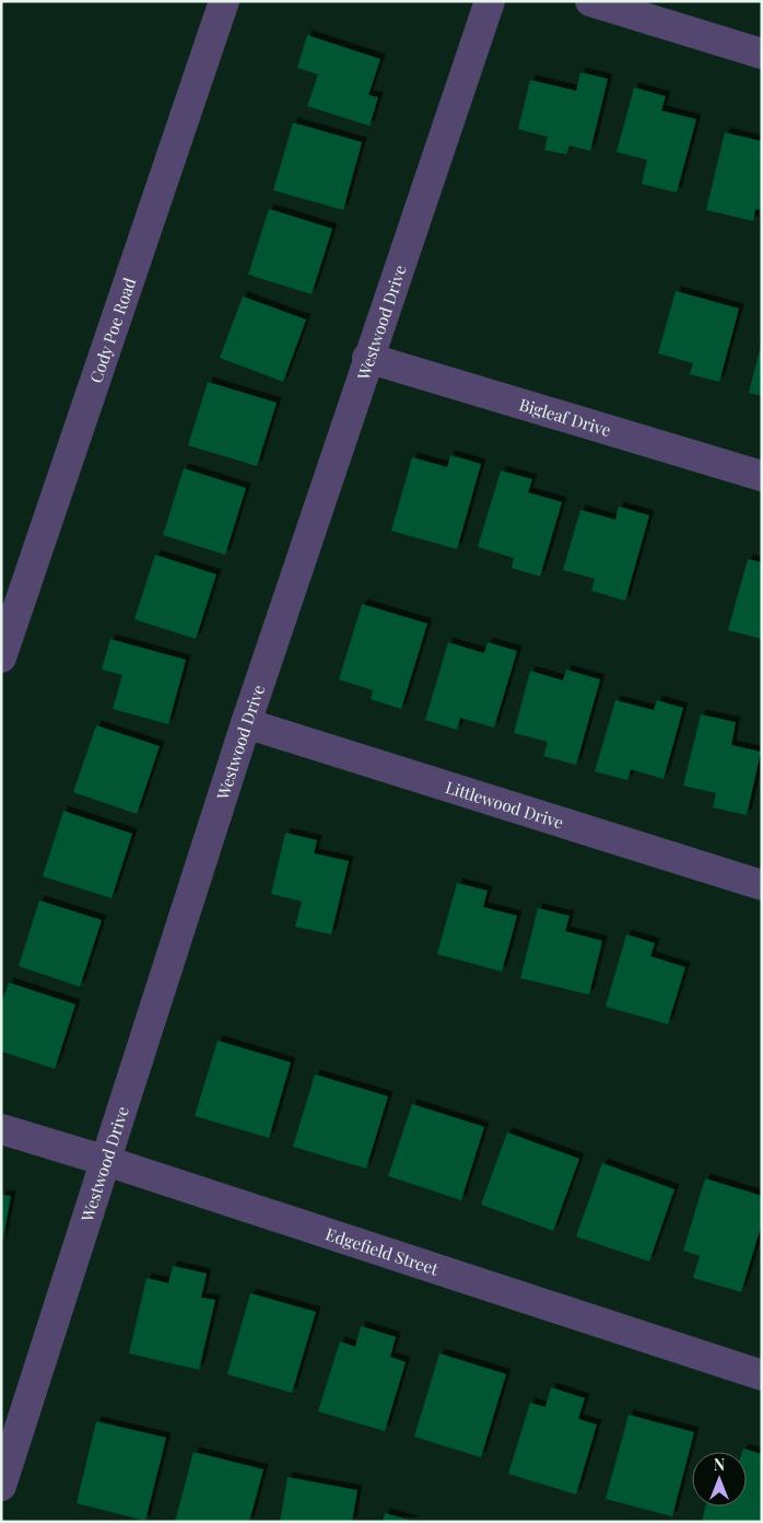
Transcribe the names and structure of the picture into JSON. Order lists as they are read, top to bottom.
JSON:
{
  "streets": {
    "street": [
      "Westwood Drive",
      "Cody Poe Road",
      "Bigleaf Drive",
      "Littlewood Drive",
      "Edgefield Street"
    ]
  },
  "crossings": [
    ["Westwood Drive", "Bigleaf Drive"],
    ["Westwood Drive", "Littlewood Drive"],
    ["Westwood Drive", "Edgefield Street"]
  ],
  "north": "top"
}
